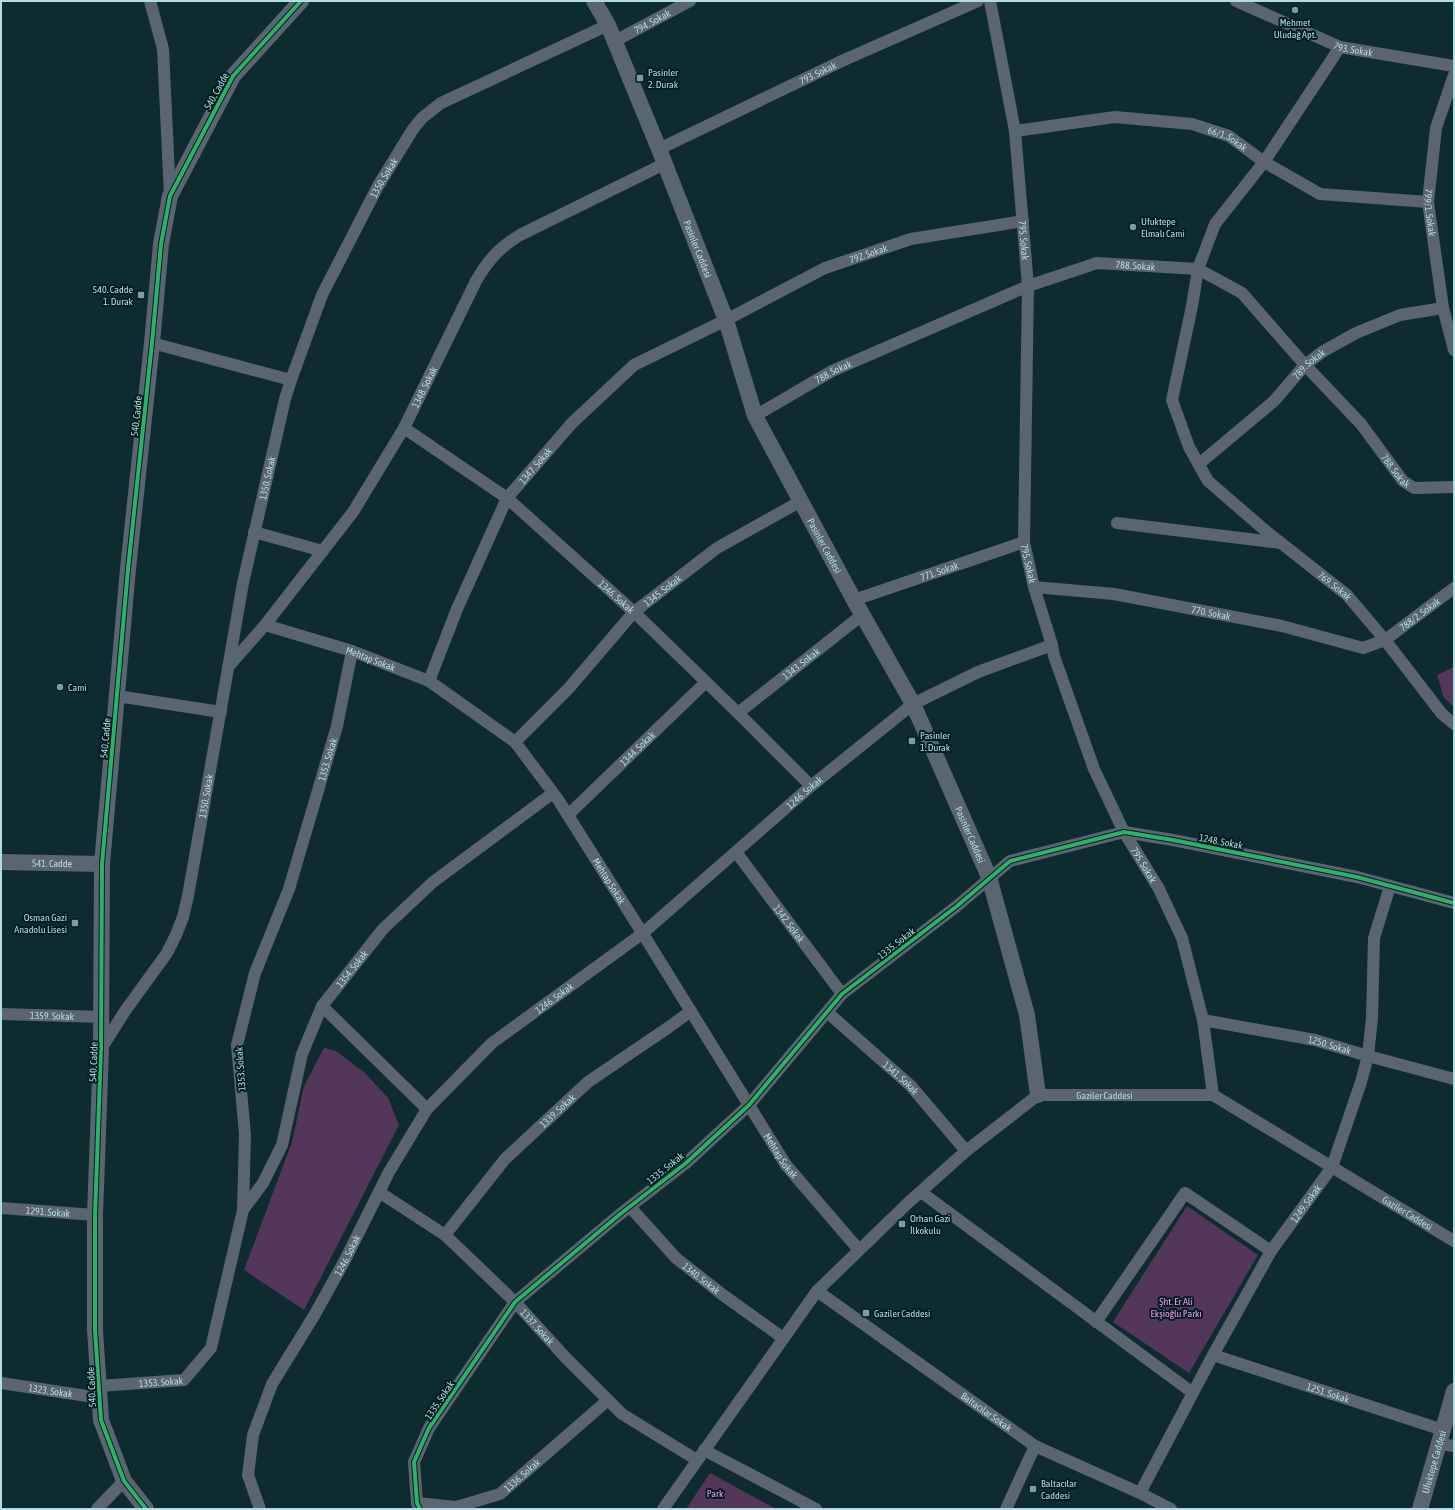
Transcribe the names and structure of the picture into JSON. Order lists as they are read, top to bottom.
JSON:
{
  "streets": {
    "street": [
      "794. Sokak",
      "793. Sokak",
      "540. Cadde",
      "66/1. Sokak",
      "1350. Sokak",
      "799/1. Sokak",
      "795. Sokak",
      "Pasinler Caddesi",
      "792. Sokak",
      "788. Sokak",
      "789. Sokak",
      "1348. Sokak",
      "1347. Sokak",
      "771. Sokak",
      "769. Sokak",
      "1345. Sokak",
      "1346. Sokak",
      "770. Sokak",
      "788/2. Sokak",
      "Mehtap Sokak",
      "1343. Sokak",
      "1344. Sokak",
      "1353. Sokak",
      "1246. Sokak",
      "1248. Sokak",
      "541. Cadde",
      "1342. Sokak",
      "1335. Sokak",
      "1354. Sokak",
      "1359. Sokak",
      "1250. Sokak",
      "1341. Sokak",
      "Gaziler Caddesi",
      "1339. Sokak",
      "1249. Sokak",
      "1291. Sokak",
      "1340. Sokak",
      "1337. Sokak",
      "1323. Sokak",
      "1251. Sokak",
      "Baltacılar Sokak",
      "Ufuktepe Caddesi",
      "1336. Sokak"
    ]
  },
  "crossings": [
    ["794. Sokak", "Pasinler Caddesi"],
    ["793. Sokak", "Pasinler Caddesi"],
    ["793. Sokak", "1348. Sokak"],
    ["793. Sokak", "769. Sokak"],
    ["540. Cadde", "1350. Sokak"],
    ["540. Cadde", "1353. Sokak"],
    ["540. Cadde", "541. Cadde"],
    ["540. Cadde", "1359. Sokak"],
    ["540. Cadde", "1291. Sokak"],
    ["540. Cadde", "1323. Sokak"],
    ["66/1. Sokak", "799/1. Sokak"],
    ["66/1. Sokak", "795. Sokak"],
    ["66/1. Sokak", "769. Sokak"],
    ["1350. Sokak", "Pasinler Caddesi"],
    ["1350. Sokak", "1348. Sokak"],
    ["799/1. Sokak", "789. Sokak"],
    ["795. Sokak", "792. Sokak"],
    ["795. Sokak", "788. Sokak"],
    ["795. Sokak", "771. Sokak"],
    ["795. Sokak", "770. Sokak"],
    ["795. Sokak", "1246. Sokak"],
    ["795. Sokak", "1248. Sokak"],
    ["795. Sokak", "1250. Sokak"],
    ["795. Sokak", "Gaziler Caddesi"],
    ["Pasinler Caddesi", "792. Sokak"],
    ["Pasinler Caddesi", "788. Sokak"],
    ["Pasinler Caddesi", "1348. Sokak"],
    ["Pasinler Caddesi", "1347. Sokak"],
    ["Pasinler Caddesi", "771. Sokak"],
    ["Pasinler Caddesi", "1345. Sokak"],
    ["Pasinler Caddesi", "1343. Sokak"],
    ["Pasinler Caddesi", "1246. Sokak"],
    ["Pasinler Caddesi", "1248. Sokak"],
    ["Pasinler Caddesi", "1335. Sokak"],
    ["Pasinler Caddesi", "Gaziler Caddesi"],
    ["792. Sokak", "1347. Sokak"],
    ["788. Sokak", "789. Sokak"],
    ["788. Sokak", "769. Sokak"],
    ["789. Sokak", "769. Sokak"],
    ["1348. Sokak", "1346. Sokak"],
    ["1348. Sokak", "Mehtap Sokak"],
    ["1347. Sokak", "1346. Sokak"],
    ["1347. Sokak", "Mehtap Sokak"],
    ["769. Sokak", "770. Sokak"],
    ["769. Sokak", "788/2. Sokak"],
    ["1345. Sokak", "1346. Sokak"],
    ["1345. Sokak", "Mehtap Sokak"],
    ["1346. Sokak", "1343. Sokak"],
    ["1346. Sokak", "1344. Sokak"],
    ["1346. Sokak", "1246. Sokak"],
    ["770. Sokak", "788/2. Sokak"],
    ["Mehtap Sokak", "1344. Sokak"],
    ["Mehtap Sokak", "1353. Sokak"],
    ["Mehtap Sokak", "1246. Sokak"],
    ["Mehtap Sokak", "1335. Sokak"],
    ["Mehtap Sokak", "1354. Sokak"],
    ["Mehtap Sokak", "1339. Sokak"],
    ["1353. Sokak", "1354. Sokak"],
    ["1353. Sokak", "1323. Sokak"],
    ["1246. Sokak", "1342. Sokak"],
    ["1246. Sokak", "1337. Sokak"],
    ["1248. Sokak", "1335. Sokak"],
    ["1248. Sokak", "1249. Sokak"],
    ["1342. Sokak", "1335. Sokak"],
    ["1335. Sokak", "1341. Sokak"],
    ["1335. Sokak", "1340. Sokak"],
    ["1335. Sokak", "1337. Sokak"],
    ["1335. Sokak", "1336. Sokak"],
    ["1250. Sokak", "1249. Sokak"],
    ["Gaziler Caddesi", "1249. Sokak"],
    ["1339. Sokak", "1337. Sokak"],
    ["1249. Sokak", "1251. Sokak"],
    ["1249. Sokak", "Baltacılar Sokak"],
    ["1337. Sokak", "1336. Sokak"],
    ["1251. Sokak", "Ufuktepe Caddesi"]
  ],
  "parks": ["Şht. Er Ali Ekşioğlu Parkı", "Park"],
  "places": {
    "other": ["Mehmet Uludağ Apt.", "Ufuktepe Elmalı Cami", "Cami"],
    "transit": [
      "Pasinler 2. Durak",
      "540. Cadde 1. Durak",
      "Pasinler 1. Durak",
      "Osman Gazi Anadolu Lisesi",
      "Orhan Gazi İlkokulu",
      "Gaziler Caddesi",
      "Baltacılar Caddesi"
    ]
  }
}
